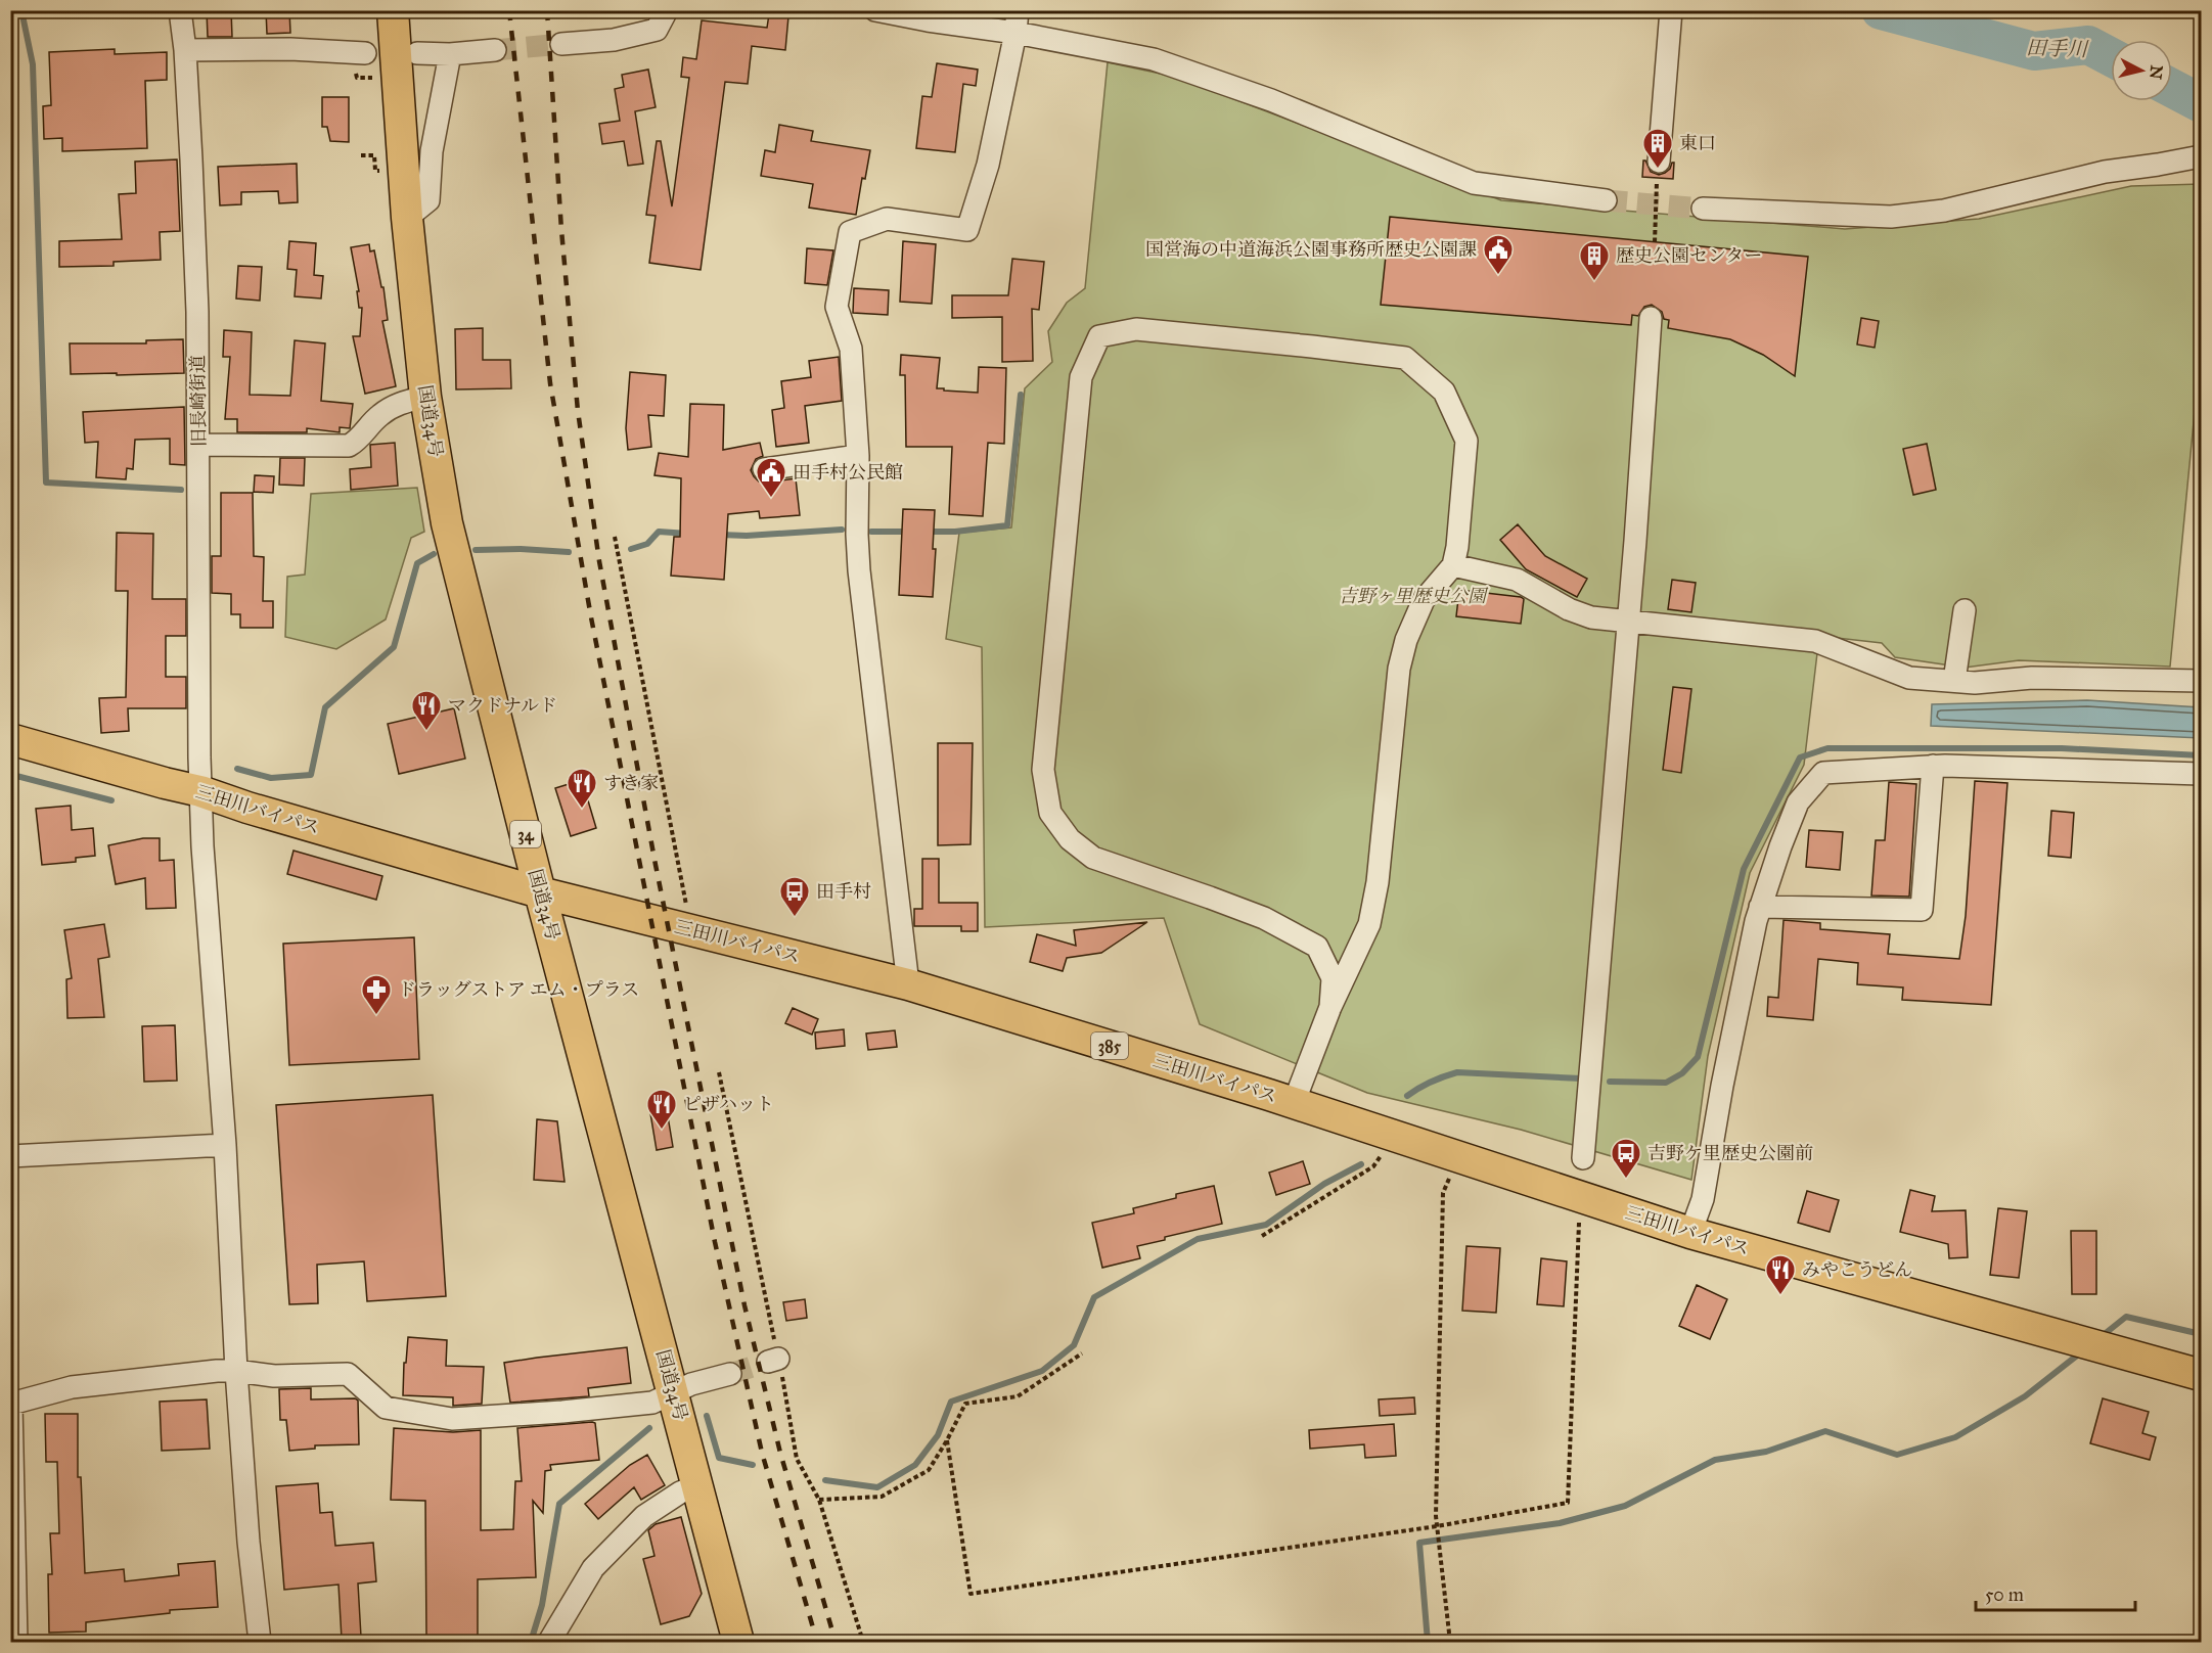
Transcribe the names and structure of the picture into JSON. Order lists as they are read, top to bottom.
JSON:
{
  "streets": {
    "highway": [
      "国道34号",
      "三田川バイパス",
      "34",
      "385"
    ],
    "street": ["旧長崎街道"]
  },
  "crossings": [
    ["旧長崎街道", "三田川バイパス"],
    ["国道34号", "三田川バイパス"]
  ],
  "water": ["田手川"],
  "parks": ["吉野ヶ里歴史公園"],
  "places": {
    "building": ["東口", "歴史公園センター"],
    "public building": ["国営海の中道海浜公園事務所歴史公園課", "田手村公民館"],
    "restaurant": [
      "マクドナルド",
      "すき家",
      "ピザハット",
      "みやこうどん"
    ],
    "bus stop": ["田手村", "吉野ケ里歴史公園前"],
    "pharmacy": ["ドラッグストア エム・プラス"]
  },
  "scale_bar": "50 m",
  "north": "right"
}
